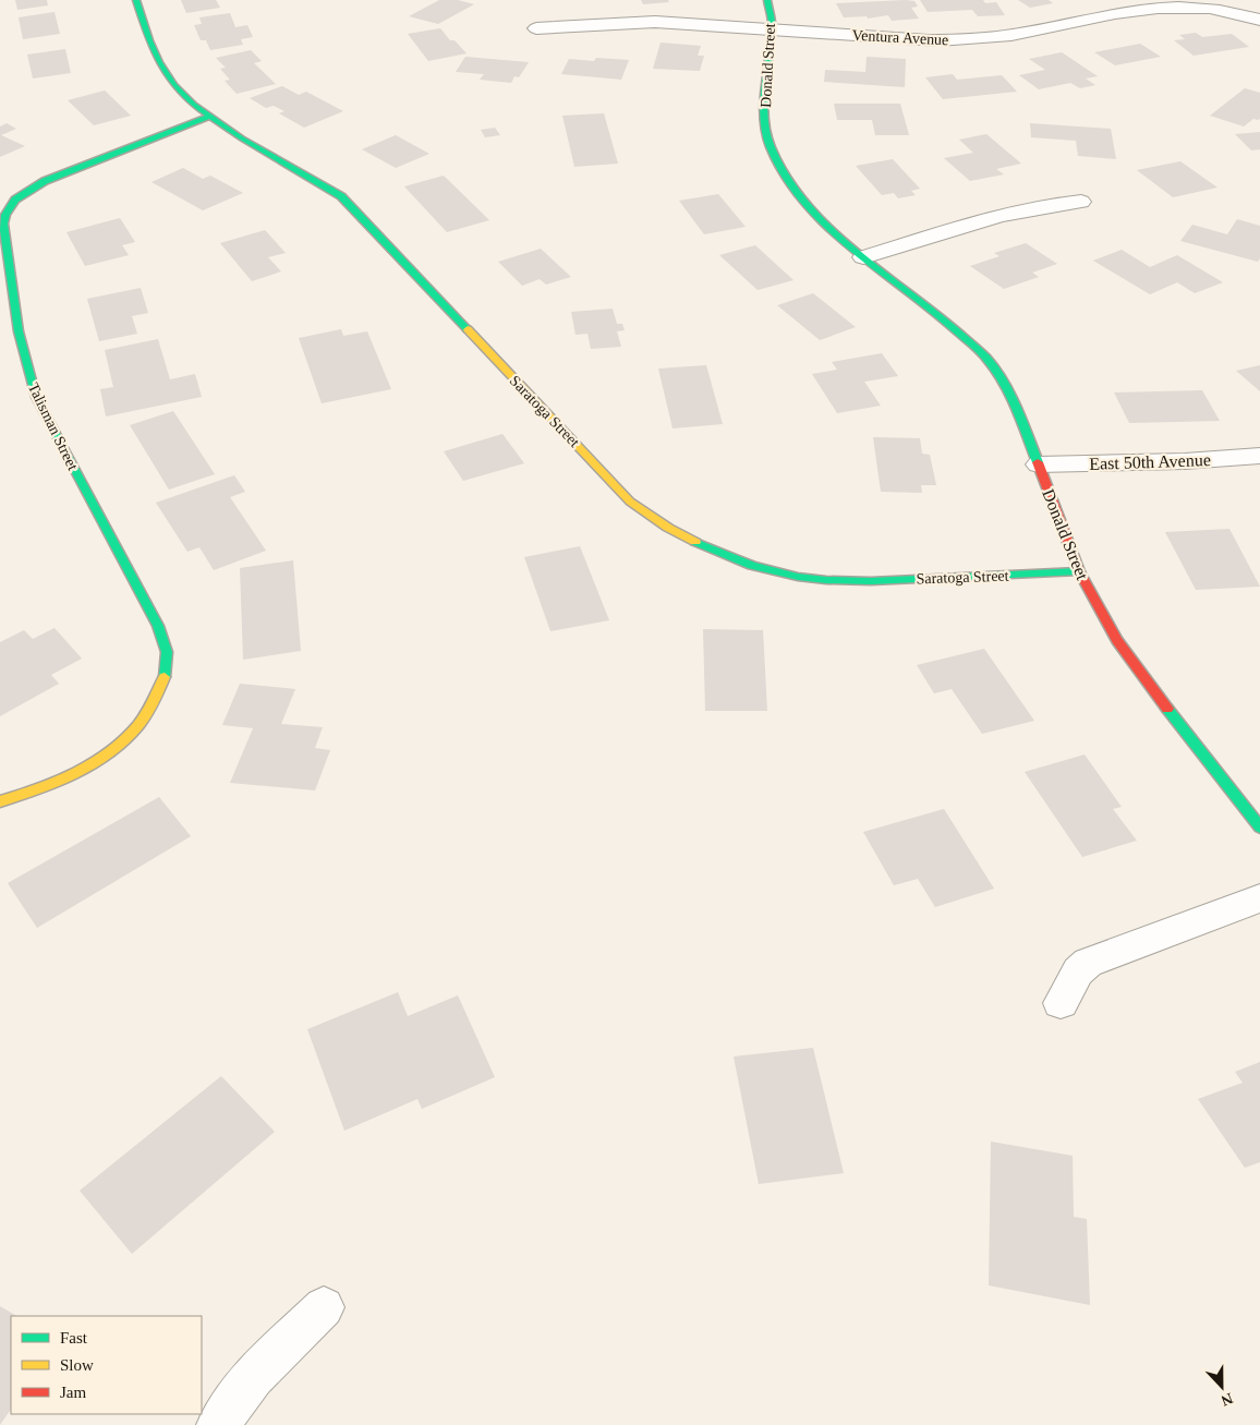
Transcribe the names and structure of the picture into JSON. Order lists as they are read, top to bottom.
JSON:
{
  "streets": {
    "street": [
      "Ventura Avenue",
      "Donald Street",
      "Saratoga Street",
      "Talisman Street",
      "East 50th Avenue"
    ]
  },
  "crossings": [
    ["Ventura Avenue", "Donald Street"],
    ["Donald Street", "Saratoga Street"],
    ["Donald Street", "East 50th Avenue"],
    ["Saratoga Street", "Talisman Street"]
  ],
  "legend": ["Fast", "Slow", "Jam"],
  "north": "bottom"
}
